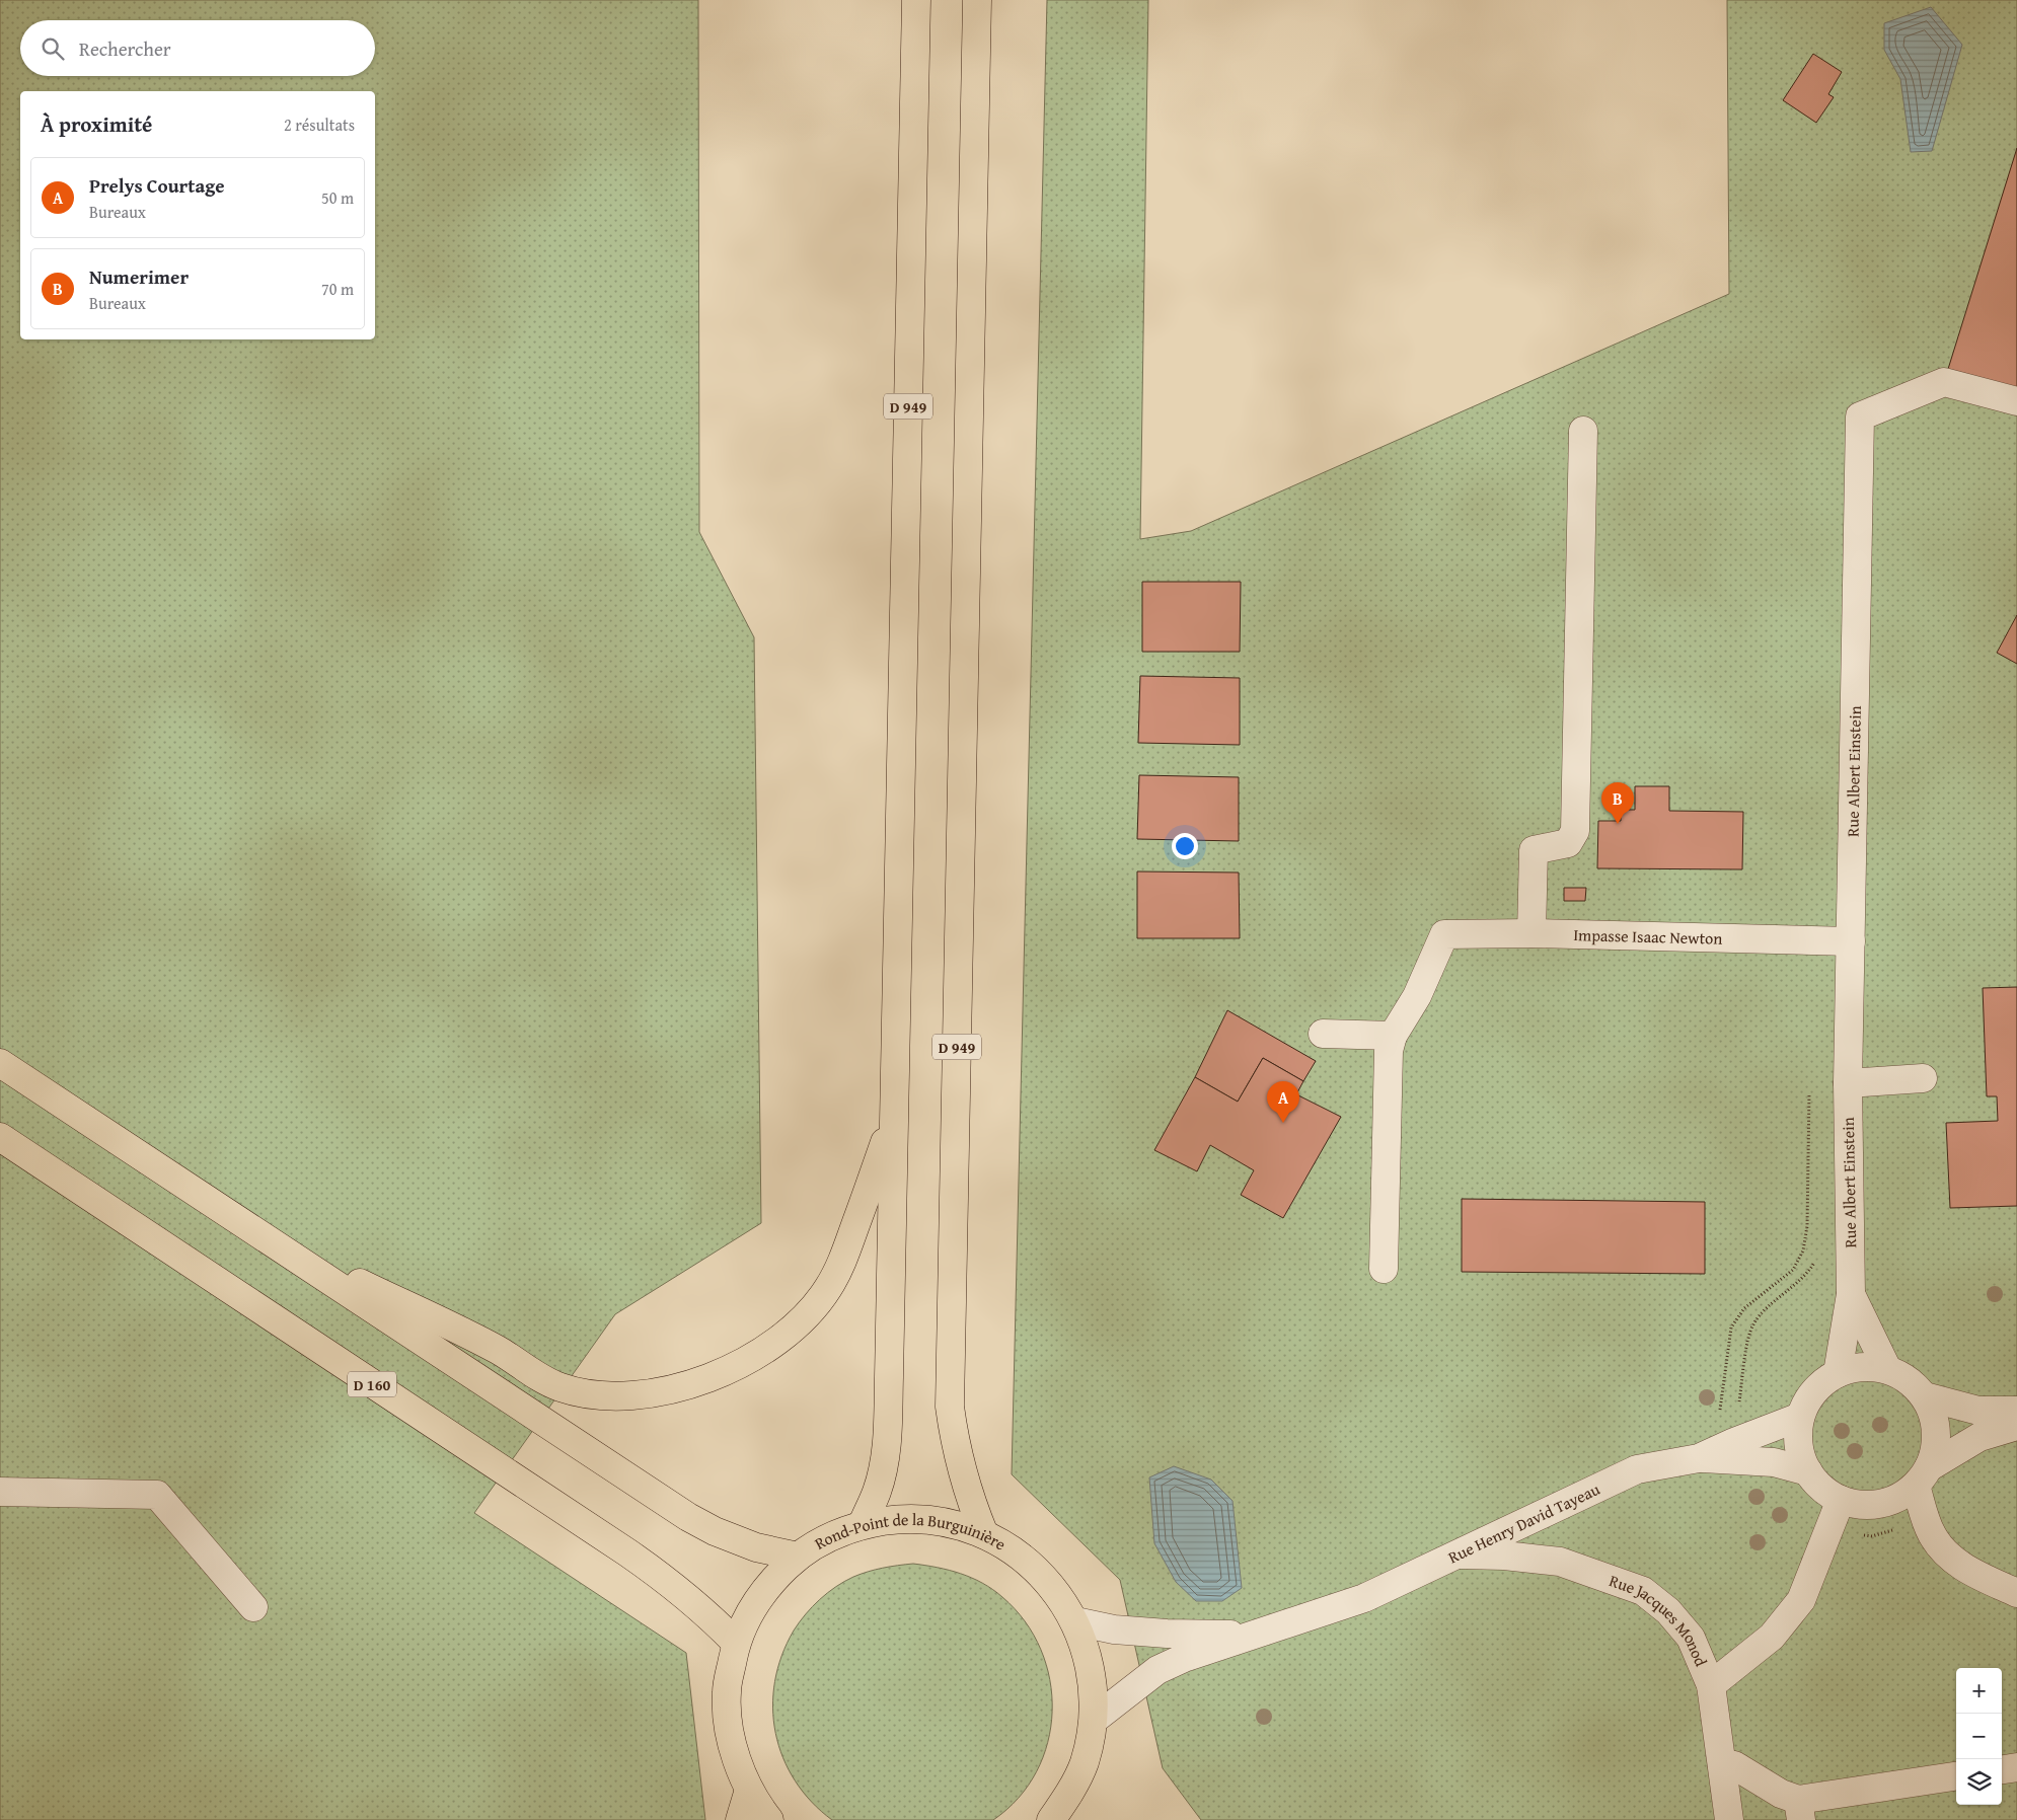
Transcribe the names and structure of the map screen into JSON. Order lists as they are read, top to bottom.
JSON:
{
  "streets": {
    "main road": ["D 949", "D 160", "Rond-Point de la Burguinière"],
    "street": [
      "Rue Albert Einstein",
      "Impasse Isaac Newton",
      "Rue Henry David Tayeau",
      "Rue Jacques Monod"
    ]
  },
  "crossings": [
    ["D 949", "Rond-Point de la Burguinière"],
    ["Rue Albert Einstein", "Impasse Isaac Newton"],
    ["Rue Albert Einstein", "Rue Henry David Tayeau"],
    ["D 160", "Rond-Point de la Burguinière"],
    ["Rue Henry David Tayeau", "Rond-Point de la Burguinière"],
    ["Rue Henry David Tayeau", "Rue Jacques Monod"]
  ],
  "page": {
    "search": "Rechercher",
    "heading": ["À proximité", "2 résultats"],
    "list": [
      {
        "mark": "A",
        "name": "Prelys Courtage",
        "note": "Bureaux",
        "value": "50 m"
      },
      {
        "mark": "B",
        "name": "Numerimer",
        "note": "Bureaux",
        "value": "70 m"
      }
    ],
    "pins": ["B", "A"],
    "map_buttons": ["+", "−"]
  }
}
